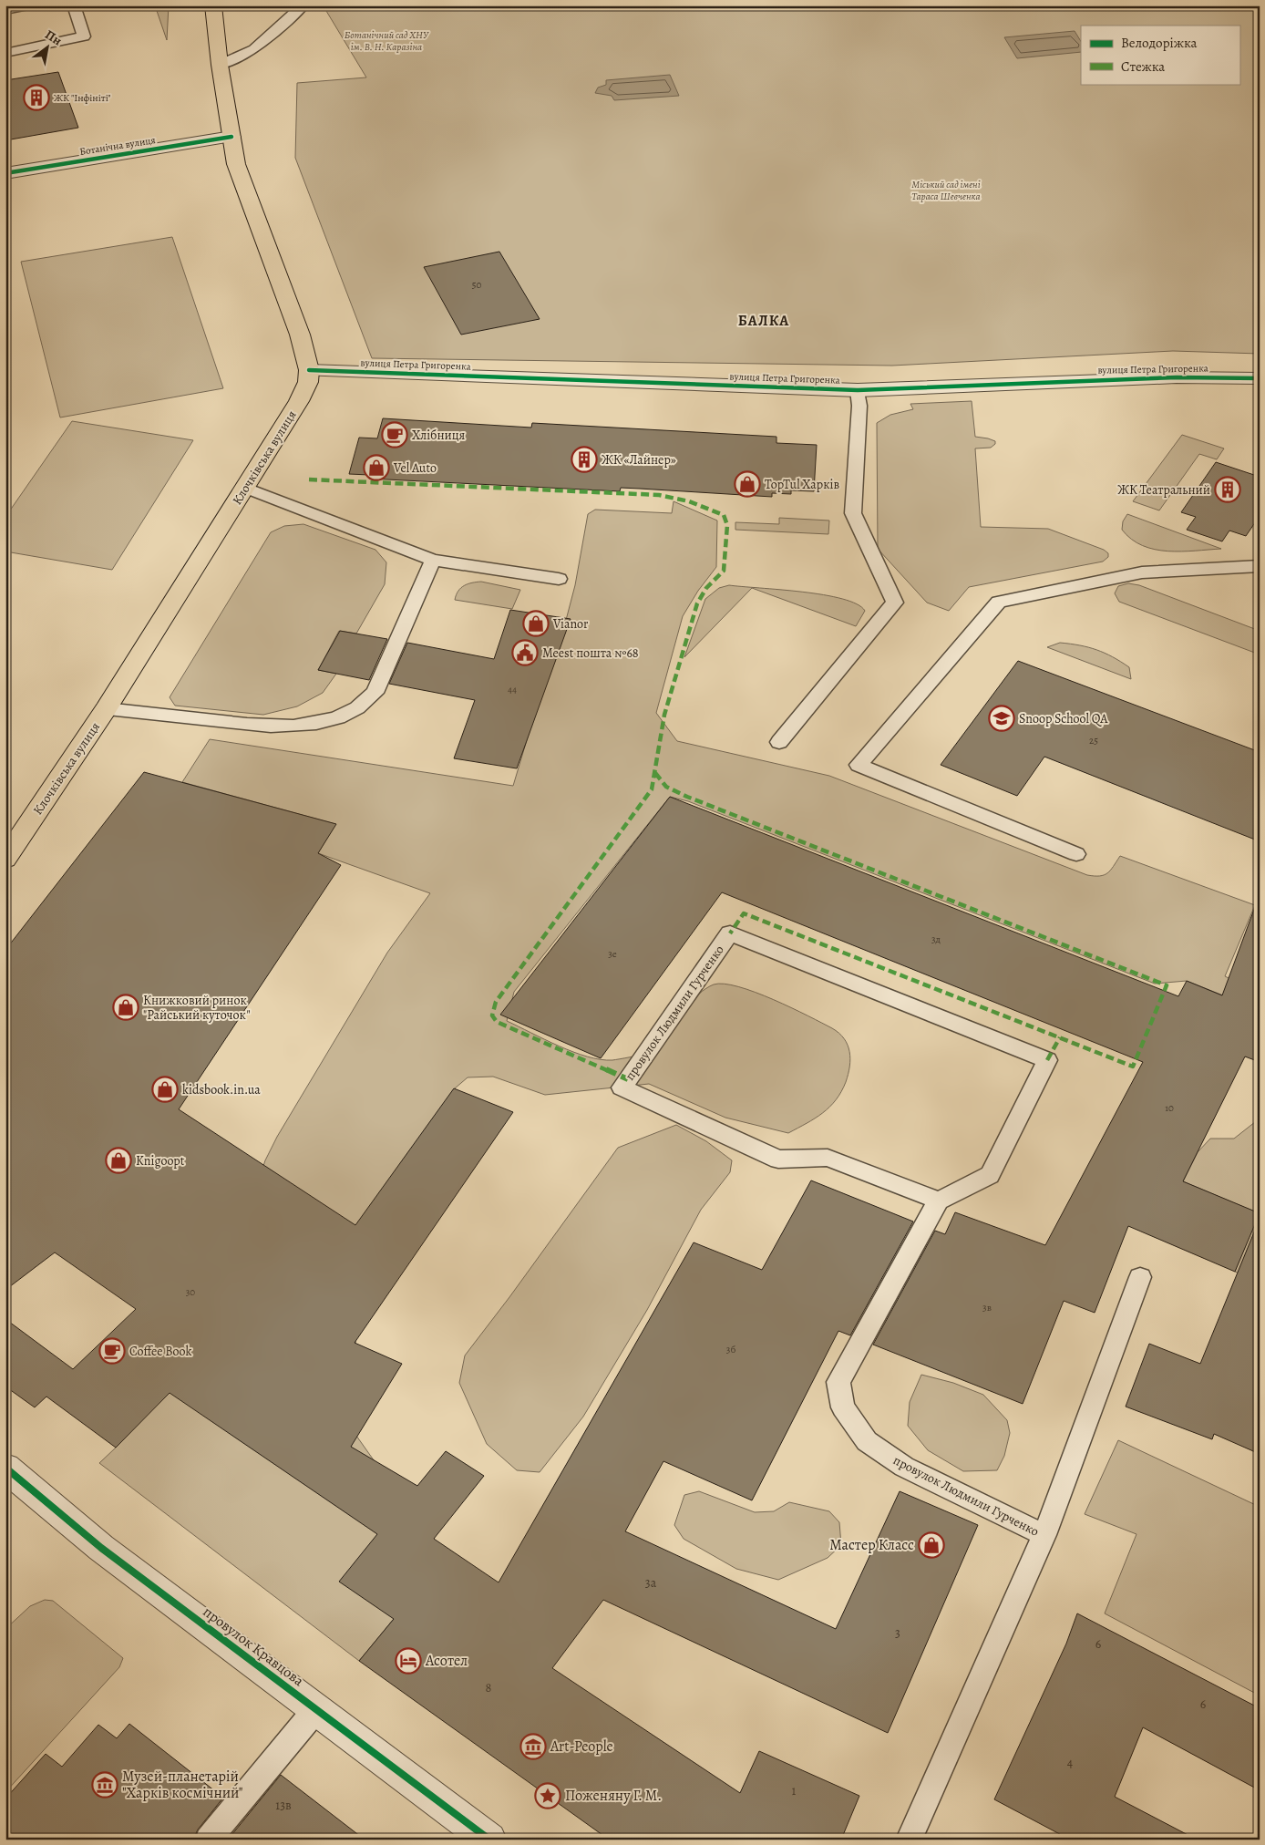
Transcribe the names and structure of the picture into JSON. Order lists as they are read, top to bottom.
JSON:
{
  "streets": {
    "main road": ["Клочківська вулиця"],
    "street": ["Ботанічна вулиця", "вулиця Петра Григоренка", "провулок Кравцова"],
    "lane": ["провулок Людмили Гурченко"]
  },
  "crossings": [
    ["Ботанічна вулиця", "Клочківська вулиця"],
    ["вулиця Петра Григоренка", "Клочківська вулиця"]
  ],
  "districts": ["БАЛКА"],
  "parks": ["Ботанічний сад ХНУ ім. В. Н. Каразіна", "Міський сад імені Тараса Шевченка"],
  "places": {
    "building": ["ЖК \"Інфініті\"", "ЖК «Лайнер»", "ЖК Театральний"],
    "cafe": ["Хлібниця", "Coffee Book"],
    "shop": [
      "Vel Auto",
      "TopTul Харків",
      "Vianor",
      "Книжковий ринок \"Райський куточок\"",
      "kidsbook.in.ua",
      "Knigoopt",
      "Мастер Класс"
    ],
    "public building": ["Meest пошта №68"],
    "school or university": ["Snoop School QA"],
    "hotel": ["Асотел"],
    "museum": ["Art-People", "Музей-планетарій \"Харків космічний\""],
    "place": ["Поженяну Г. М."]
  },
  "house_numbers": [
    "50",
    "44",
    "25",
    "3д",
    "3е",
    "10",
    "30",
    "3в",
    "3б",
    "3а",
    "3",
    "6",
    "8",
    "6",
    "4",
    "1",
    "13в"
  ],
  "legend": ["Велодоріжка", "Стежка"],
  "north": "top right"
}
